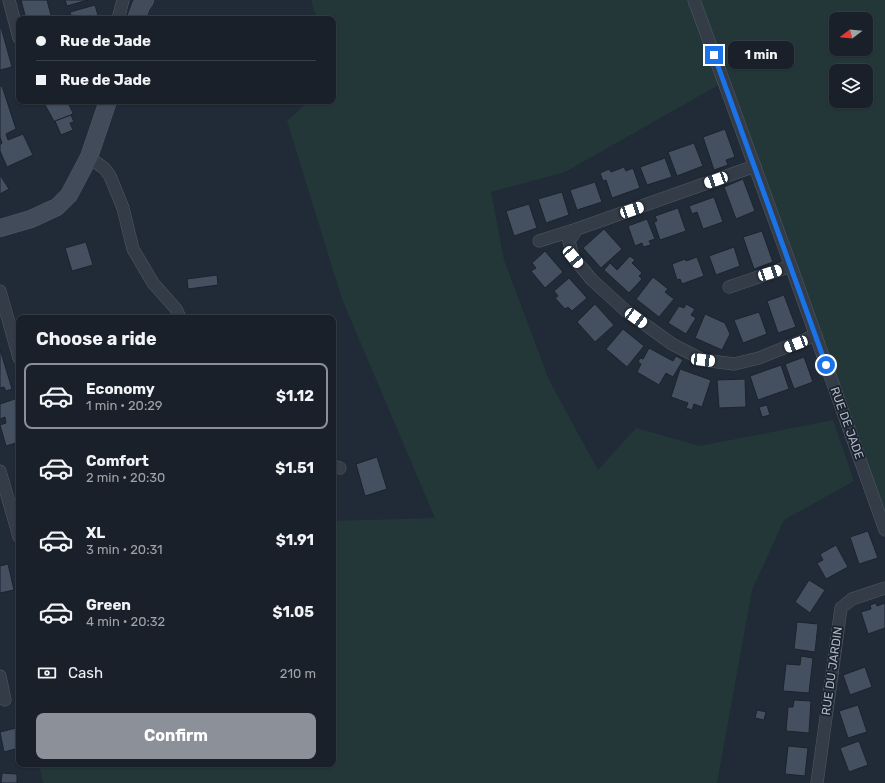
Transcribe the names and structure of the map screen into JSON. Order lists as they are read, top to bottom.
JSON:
{
  "streets": {
    "street": ["RUE DE JADE", "RUE DU JARDIN"]
  },
  "north": "left",
  "page": {
    "banner": ["Rue de Jade", "Rue de Jade"],
    "bubble": "1 min",
    "heading": "Choose a ride",
    "list": [
      {
        "name": "Economy",
        "note": "1 min · 20:29",
        "value": "$1.12"
      },
      {
        "name": "Comfort",
        "note": "2 min · 20:30",
        "value": "$1.51"
      },
      {
        "name": "XL",
        "note": "3 min · 20:31",
        "value": "$1.91"
      },
      {
        "name": "Green",
        "note": "4 min · 20:32",
        "value": "$1.05"
      }
    ],
    "pay": ["Cash", "210 m"],
    "buttons": "Confirm"
  }
}
